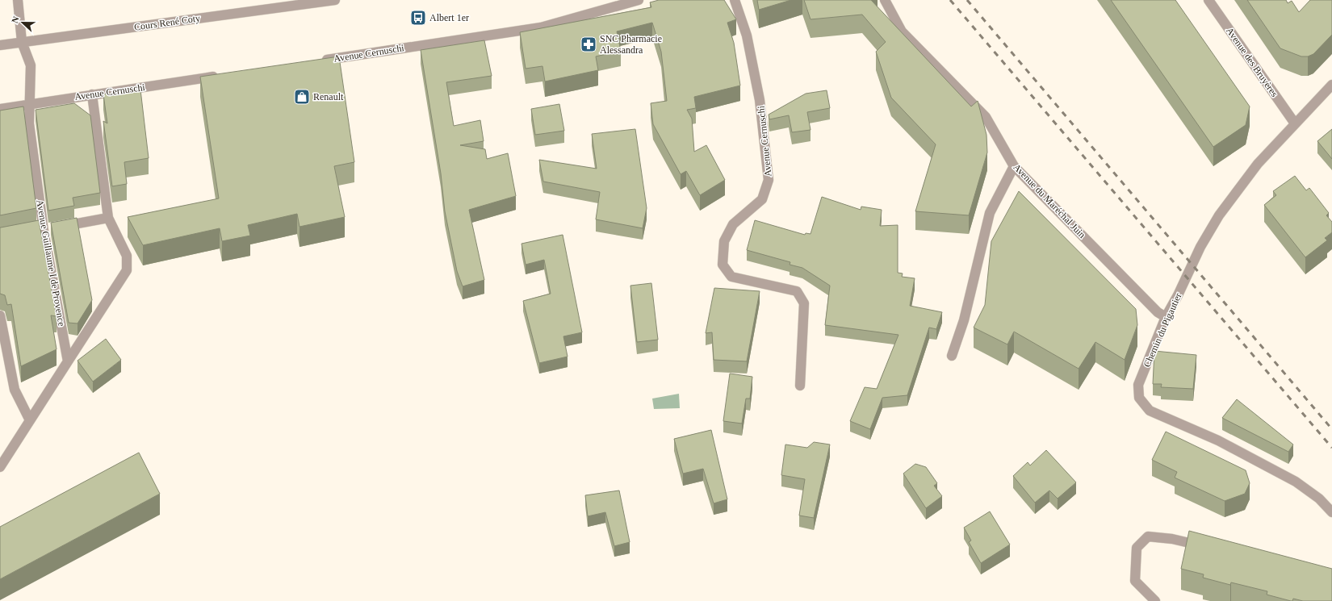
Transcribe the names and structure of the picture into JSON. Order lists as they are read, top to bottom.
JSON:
{
  "streets": {
    "street": [
      "Cours René Coty",
      "Avenue Cernuschi",
      "Avenue des Bruyères",
      "Avenue du Maréchal Juin",
      "Avenue Guillaume I de Provence",
      "Chemin du Pigautier"
    ]
  },
  "crossings": [
    ["Cours René Coty", "Avenue Guillaume I de Provence"],
    ["Avenue Cernuschi", "Avenue Guillaume I de Provence"],
    ["Avenue des Bruyères", "Chemin du Pigautier"],
    ["Avenue du Maréchal Juin", "Chemin du Pigautier"]
  ],
  "places": {
    "bus stop": ["Albert 1er"],
    "pharmacy": ["SNC Pharmacie Alessandra"],
    "shop": ["Renault"]
  },
  "north": "left"
}
